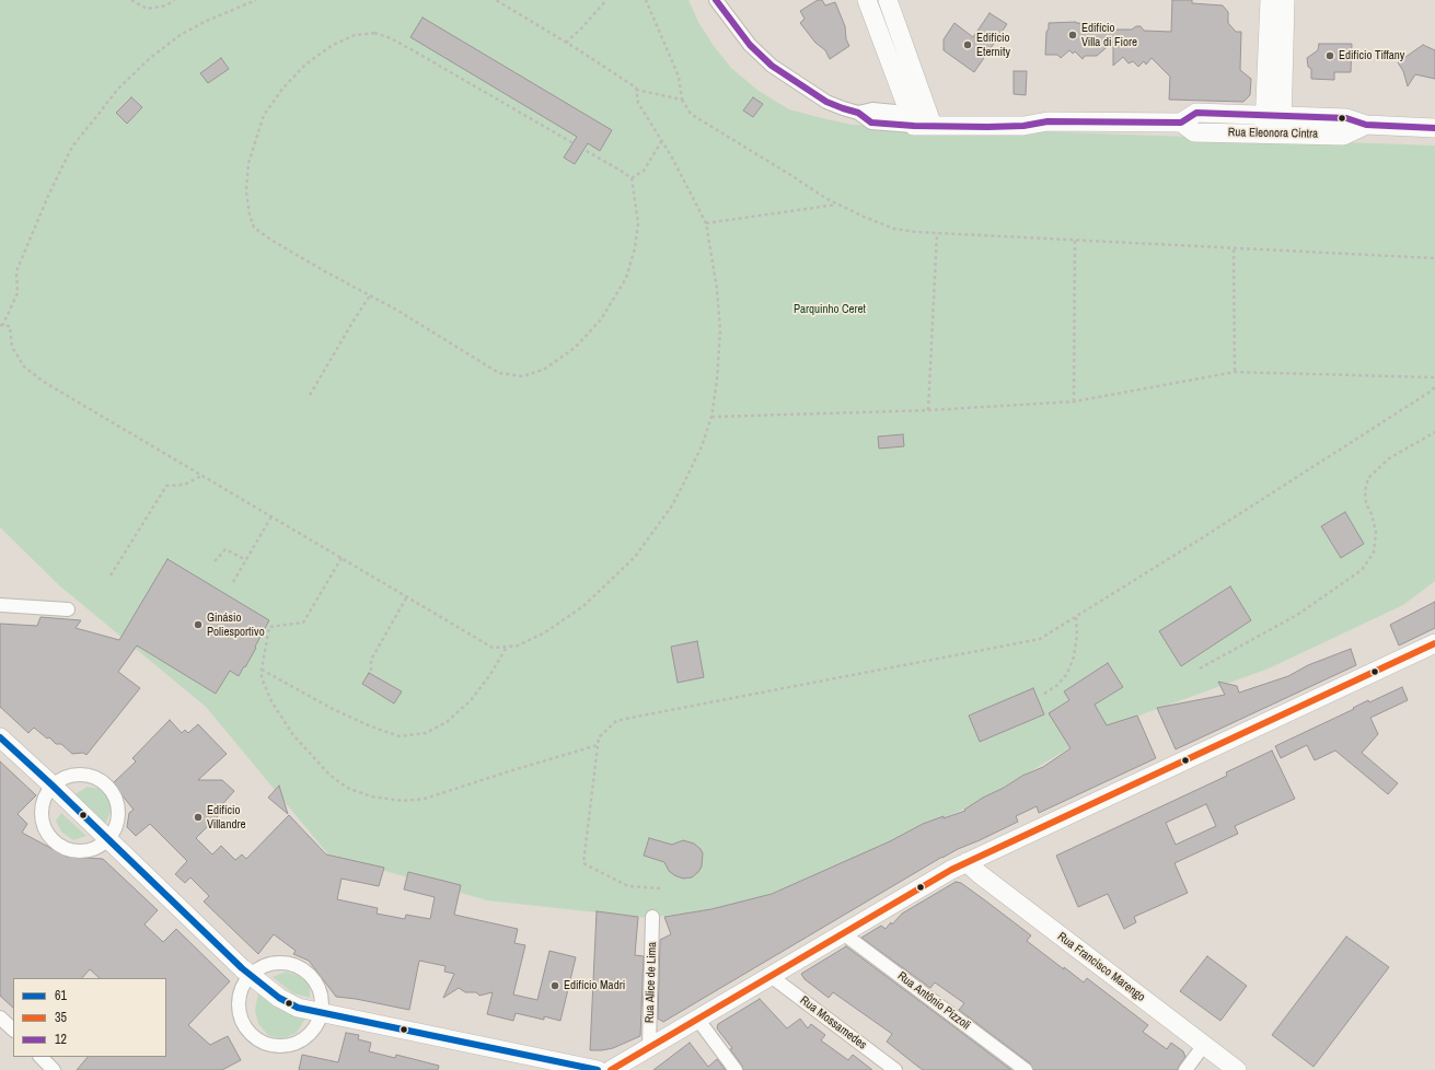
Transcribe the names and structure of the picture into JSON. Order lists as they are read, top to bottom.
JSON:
{
  "streets": {
    "main road": ["Rua Eleonora Cintra", "Rua Francisco Marengo"],
    "street": ["Rua Alice de Lima", "Rua Antônio Pizzoli", "Rua Mossamedes"]
  },
  "parks": ["Parquinho Ceret"],
  "places": [
    "Edifício Villa di Fiore",
    "Edifício Eternity",
    "Edifício Tiffany",
    "Ginásio Poliesportivo",
    "Edifício Villandre",
    "Edifício Madri"
  ],
  "lines": ["transit line 12", "transit line 35", "transit line 61"],
  "legend": ["61", "35", "12"]
}
